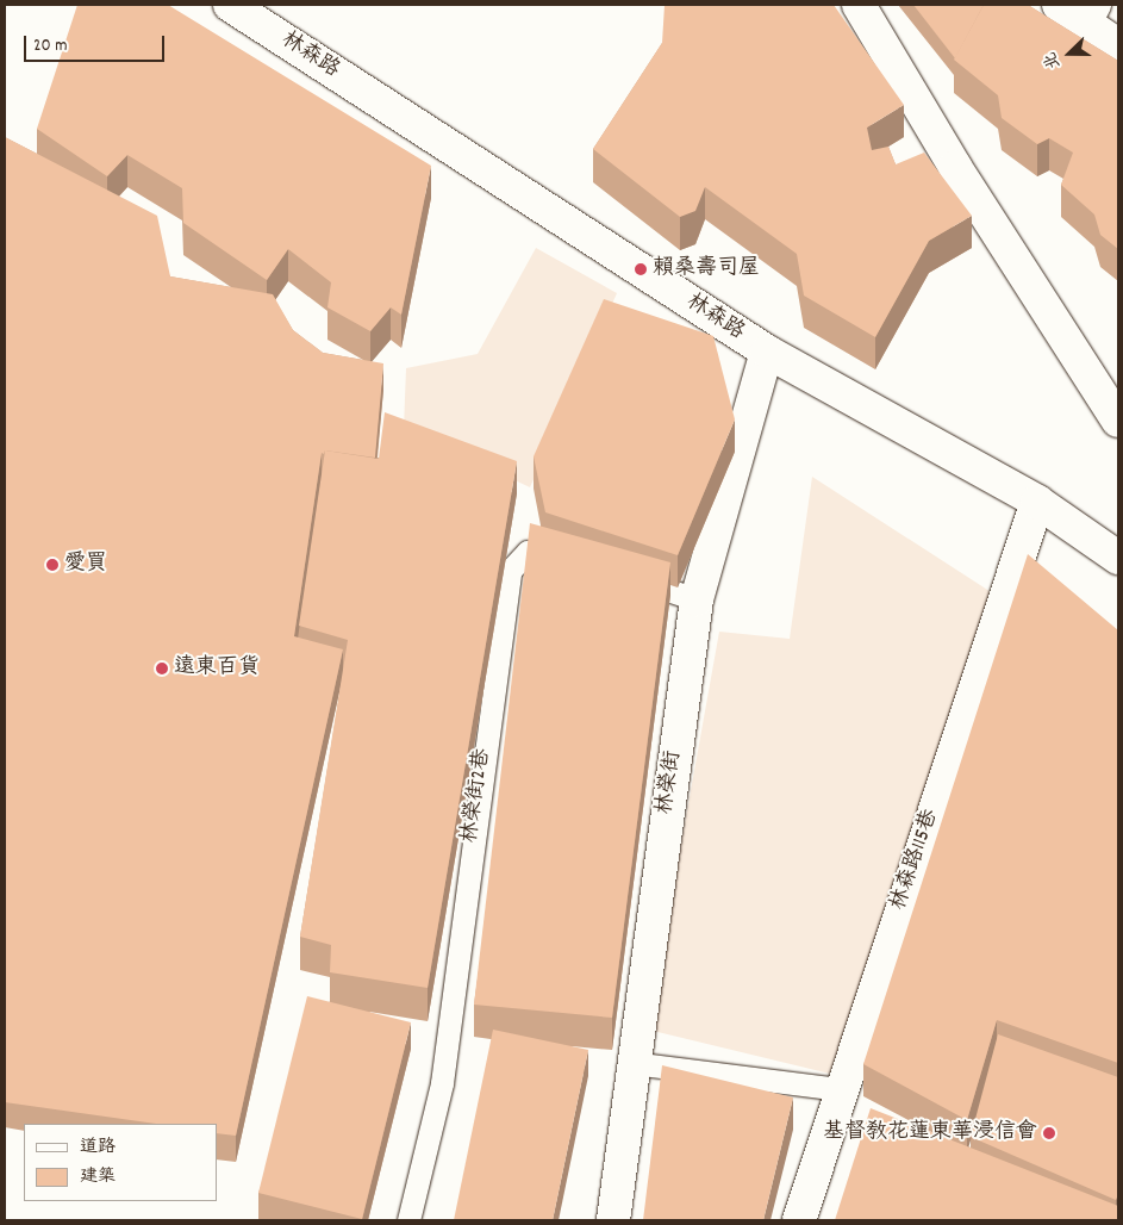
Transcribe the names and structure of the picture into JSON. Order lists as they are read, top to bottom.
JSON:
{
  "streets": {
    "street": ["林森路", "林榮街", "林森路115巷"],
    "lane": ["林榮街2巷"]
  },
  "crossings": [
    ["林森路", "林榮街"],
    ["林森路", "林森路115巷"]
  ],
  "places": [
    "賴桑壽司屋",
    "愛買",
    "遠東百貨",
    "基督教花蓮東華浸信會"
  ],
  "legend": ["道路", "建築"],
  "scale_bar": "20 m",
  "north": "left"
}
